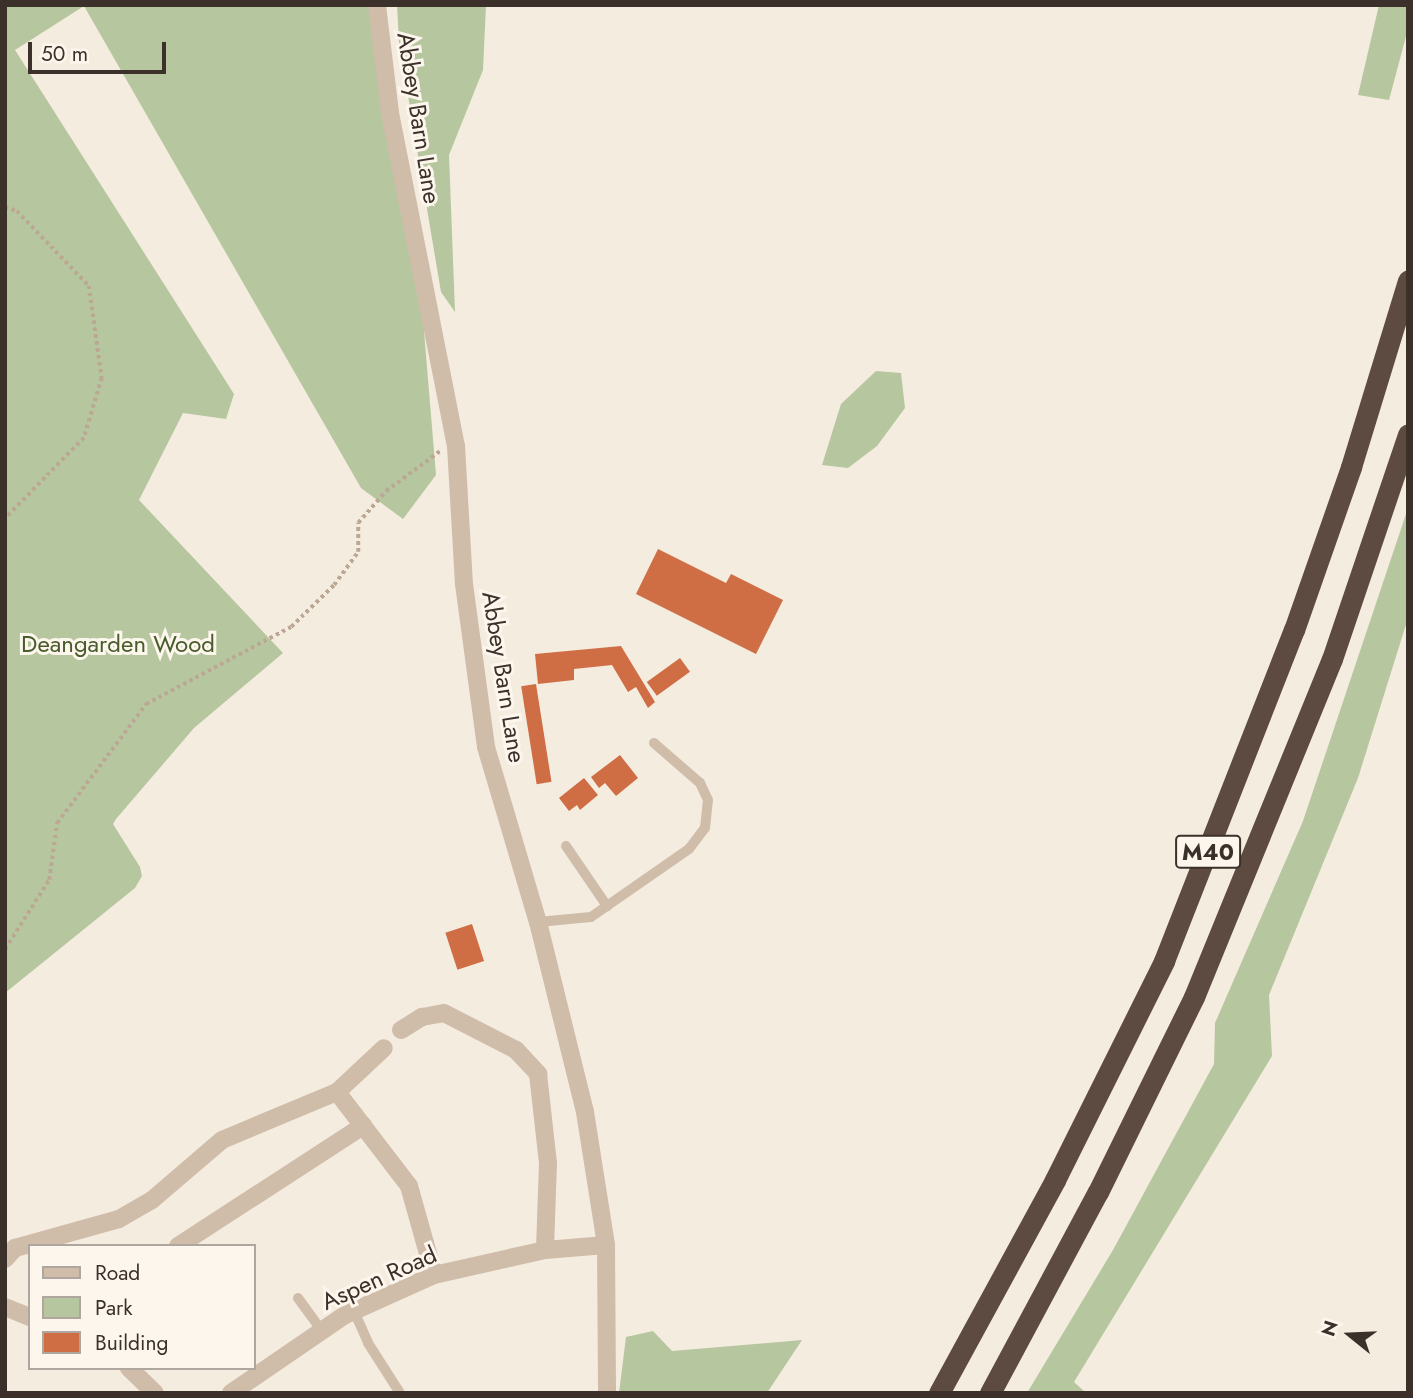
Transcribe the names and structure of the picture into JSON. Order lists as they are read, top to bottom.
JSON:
{
  "streets": {
    "highway": ["M40"],
    "street": ["Abbey Barn Lane", "Aspen Road"]
  },
  "crossings": [
    ["Abbey Barn Lane", "Aspen Road"]
  ],
  "parks": ["Deangarden Wood"],
  "legend": ["Road", "Park", "Building"],
  "scale_bar": "50 m",
  "north": "left"
}
